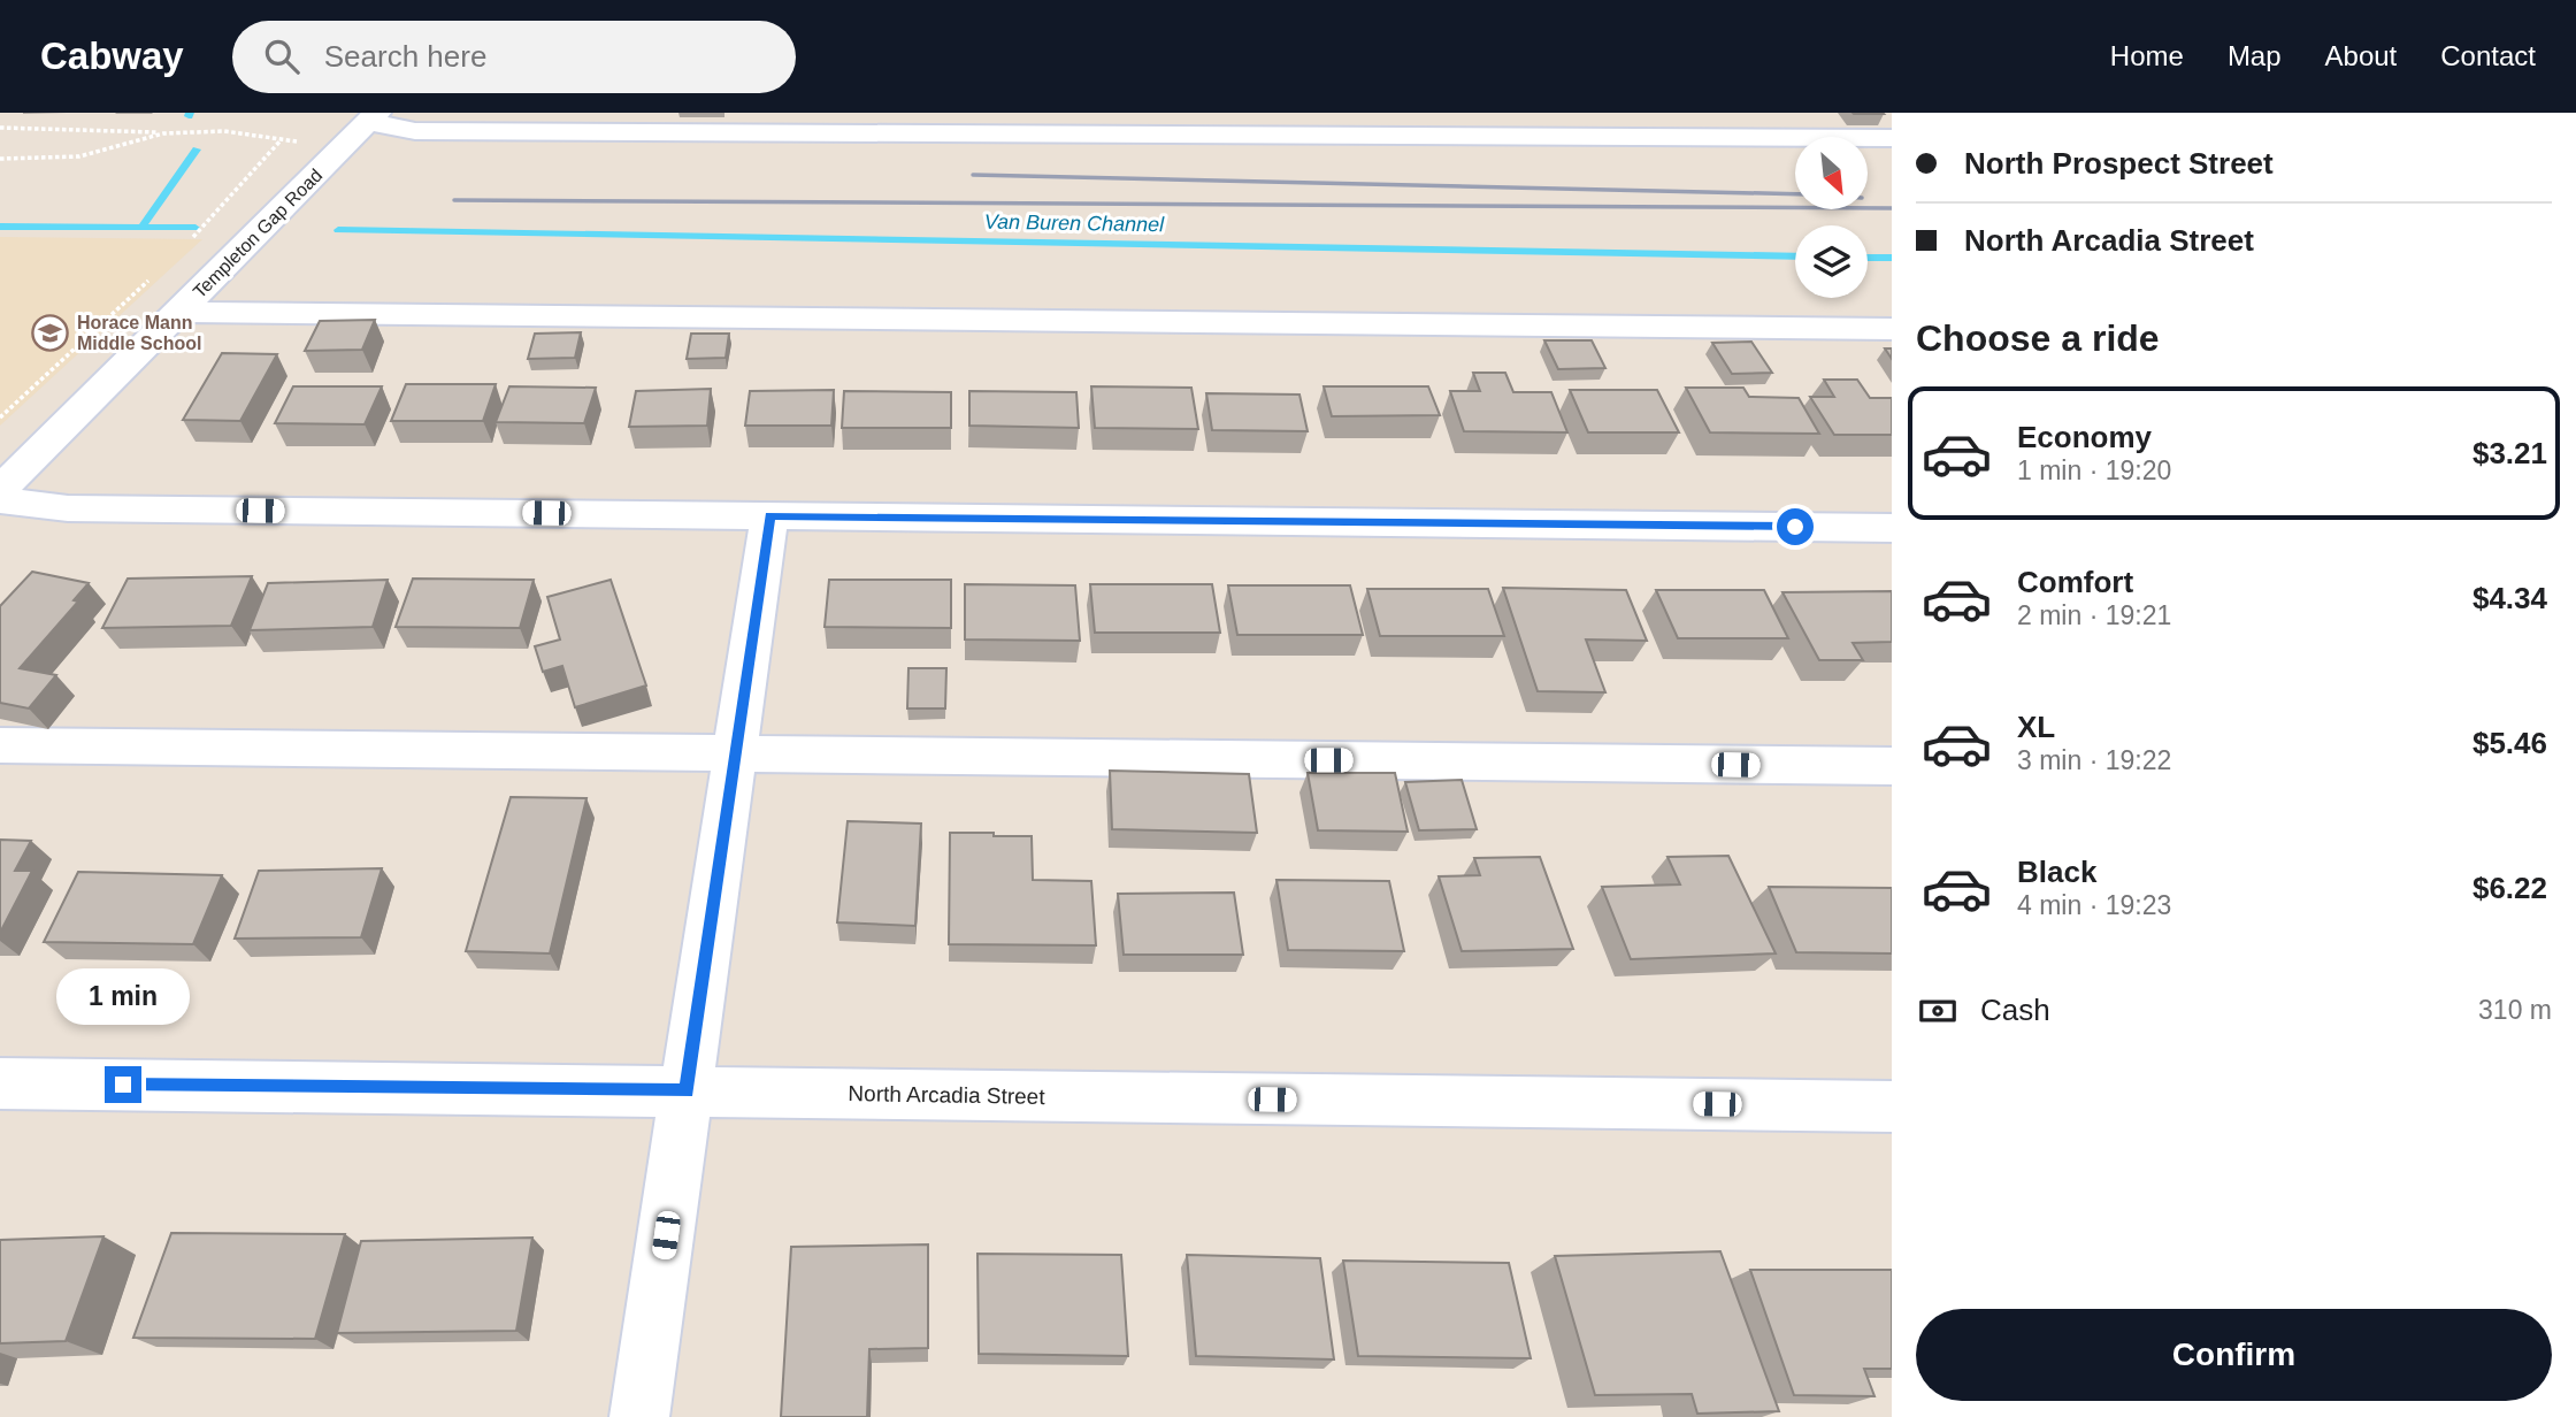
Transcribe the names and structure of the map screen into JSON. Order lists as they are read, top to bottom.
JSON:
{
  "streets": {
    "street": ["Templeton Gap Road", "North Arcadia Street"]
  },
  "water": ["Van Buren Channel"],
  "places": {
    "school or university": ["Horace Mann Middle School"]
  },
  "north": "bottom right",
  "page": {
    "header": "Cabway",
    "search": "Search here",
    "nav": [
      "Home",
      "Map",
      "About",
      "Contact"
    ],
    "banner": ["North Prospect Street", "North Arcadia Street"],
    "heading": "Choose a ride",
    "list": [
      {
        "name": "Economy",
        "note": "1 min · 19:20",
        "value": "$3.21"
      },
      {
        "name": "Comfort",
        "note": "2 min · 19:21",
        "value": "$4.34"
      },
      {
        "name": "XL",
        "note": "3 min · 19:22",
        "value": "$5.46"
      },
      {
        "name": "Black",
        "note": "4 min · 19:23",
        "value": "$6.22"
      }
    ],
    "pay": ["Cash", "310 m"],
    "bubble": "1 min",
    "buttons": "Confirm"
  }
}
